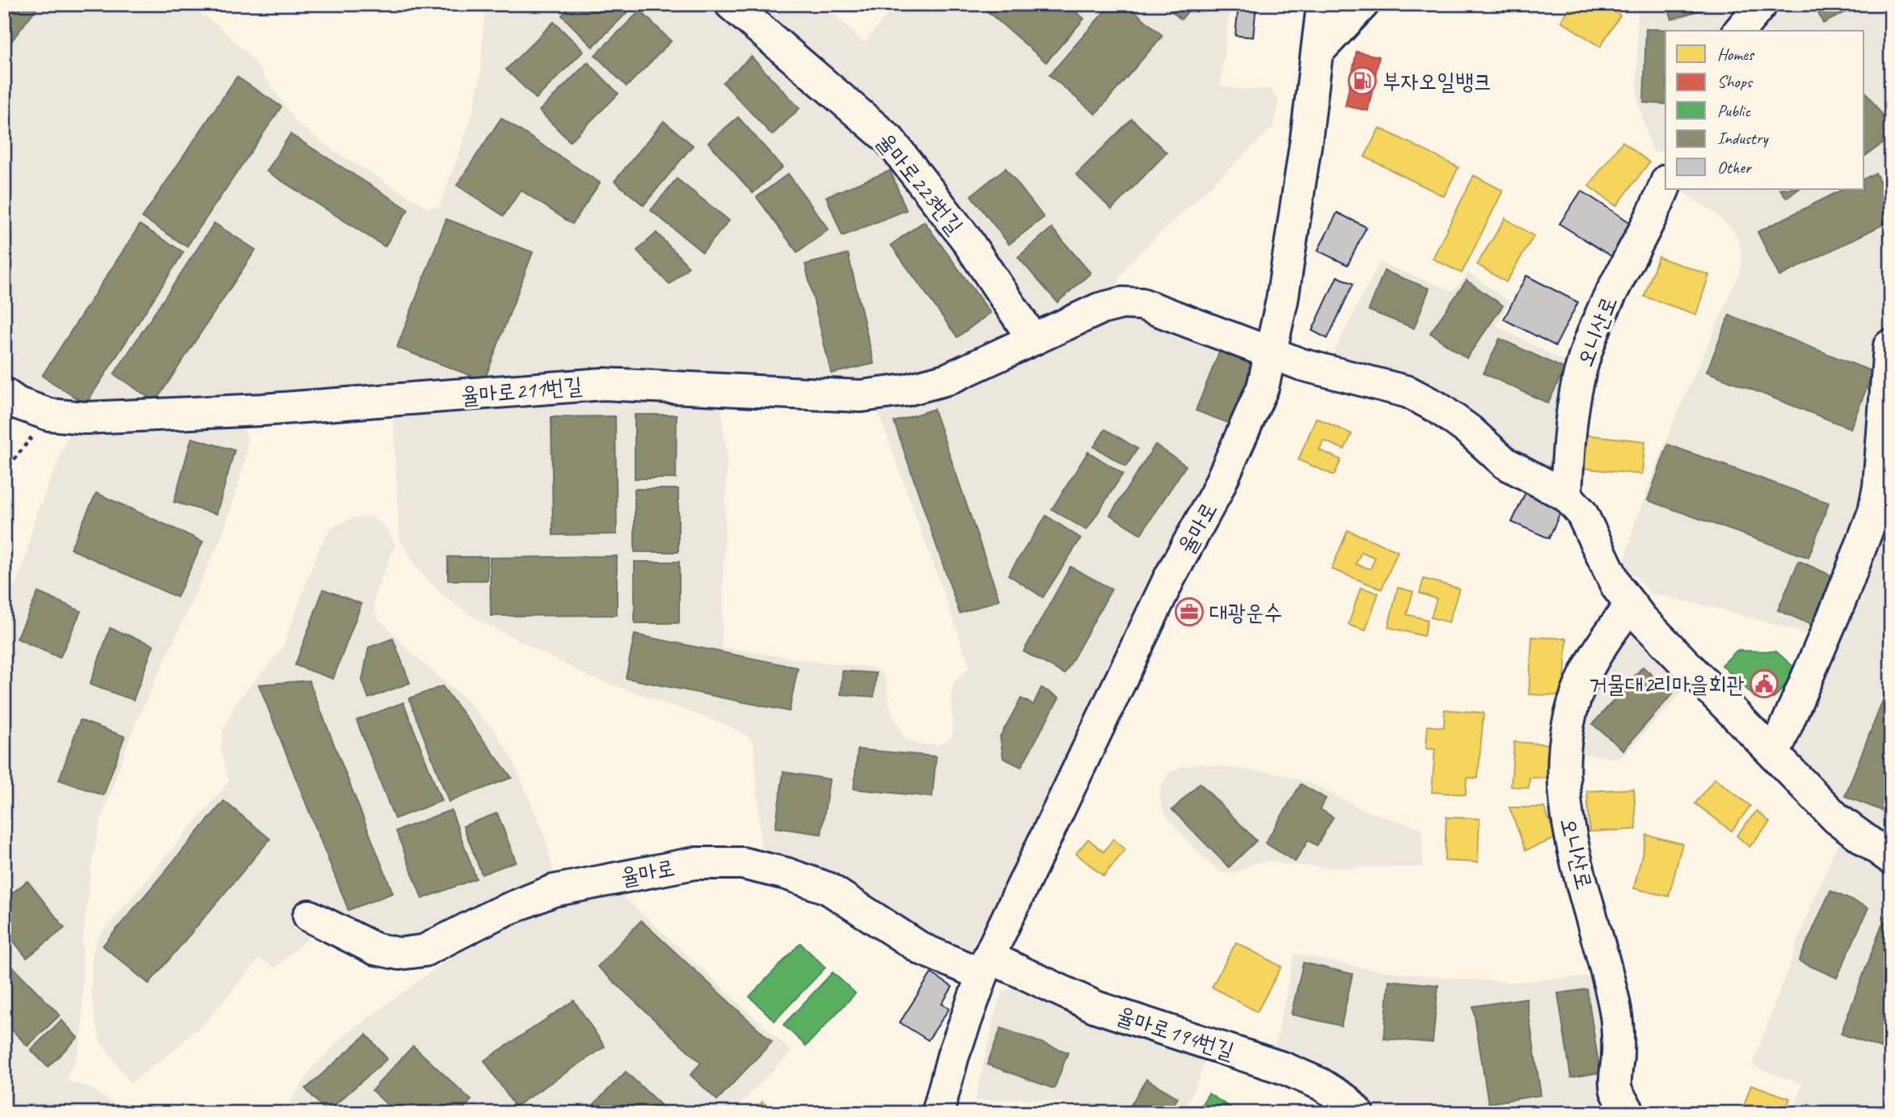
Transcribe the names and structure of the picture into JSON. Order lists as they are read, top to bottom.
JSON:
{
  "streets": {
    "street": [
      "율마로223번길",
      "오니산로",
      "율마로211번길",
      "율마로",
      "율마로194번길"
    ]
  },
  "crossings": [
    ["율마로223번길", "율마로211번길"],
    ["율마로211번길", "율마로"],
    ["율마로", "율마로194번길"]
  ],
  "places": {
    "fuel station": ["부자오일뱅크"],
    "office": ["대광운수"],
    "public building": ["거물대2리마을회관"]
  },
  "legend": [
    "Homes",
    "Shops",
    "Public",
    "Industry",
    "Other"
  ]
}
